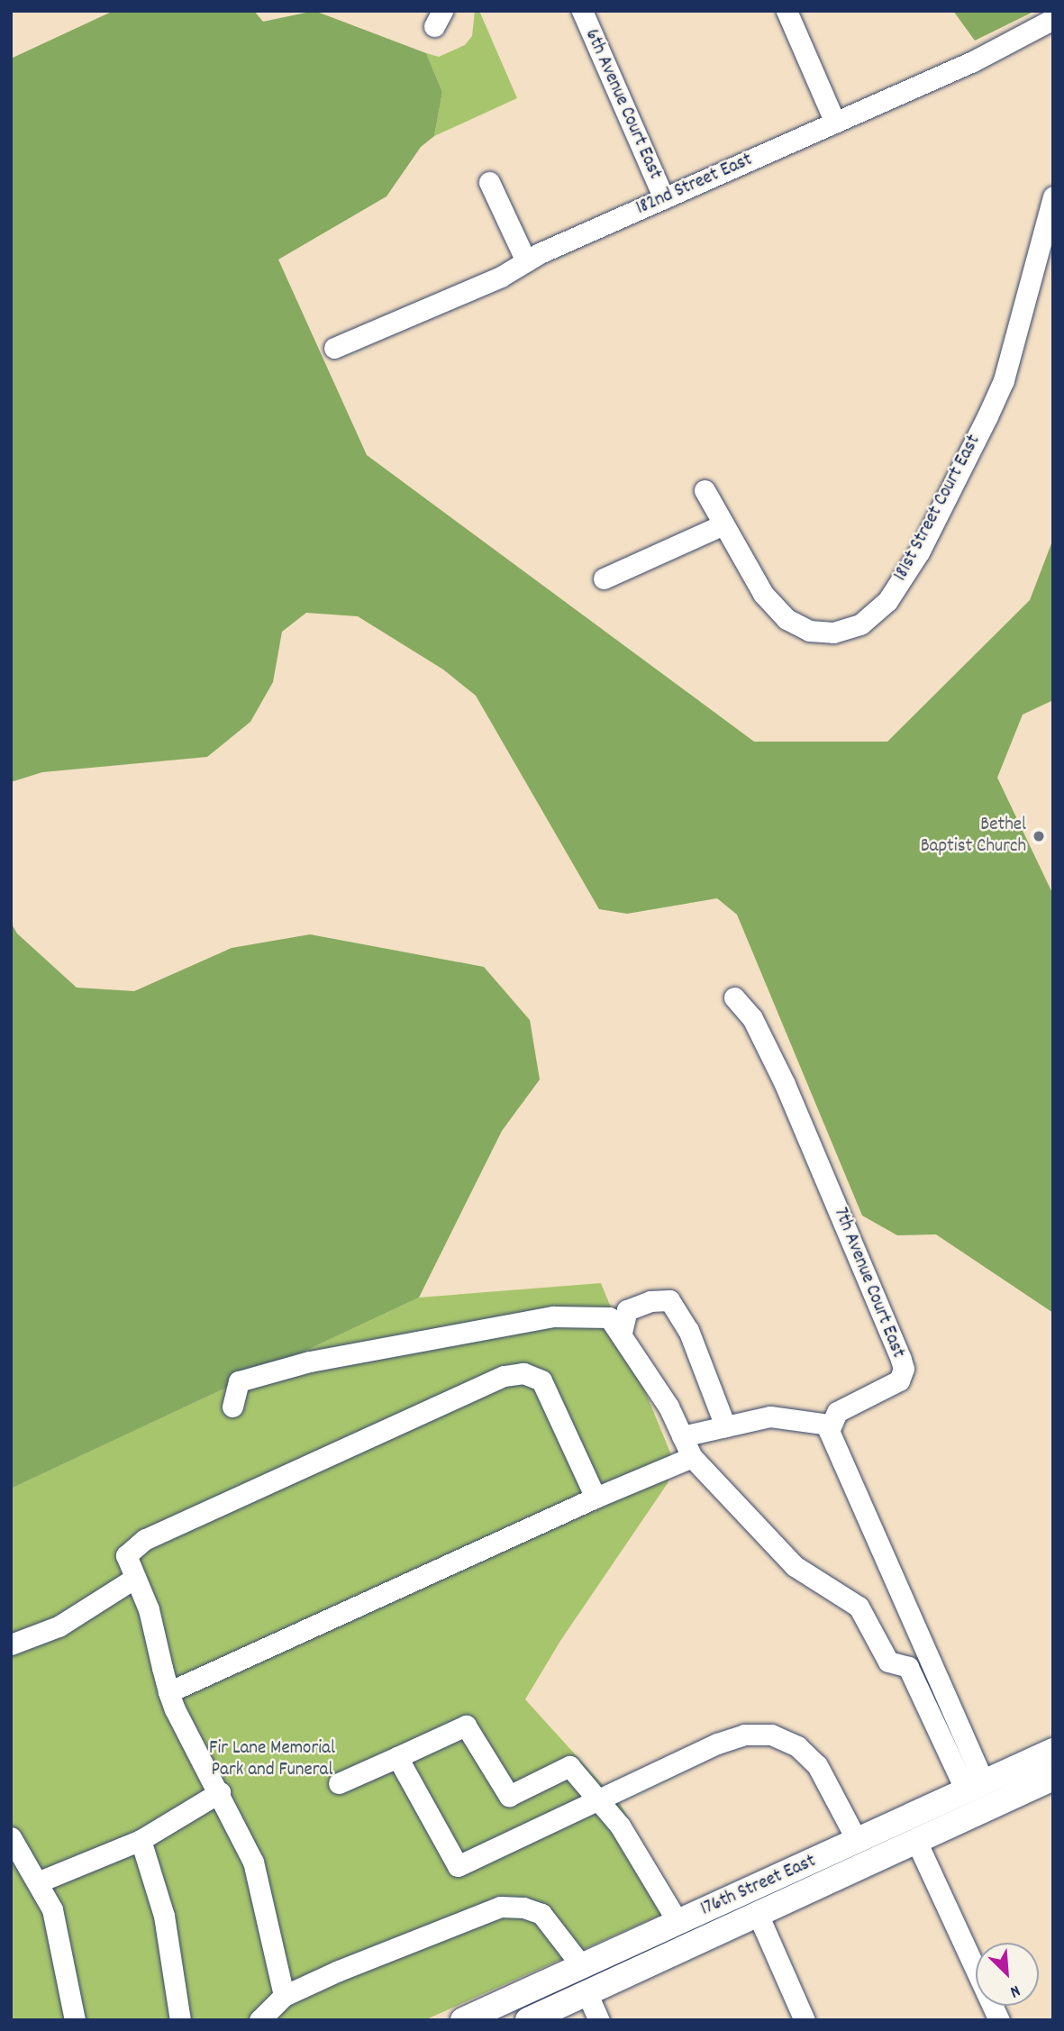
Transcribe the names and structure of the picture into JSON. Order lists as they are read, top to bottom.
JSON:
{
  "streets": {
    "main road": ["176th Street East"],
    "street": [
      "6th Avenue Court East",
      "182nd Street East",
      "181st Street Court East",
      "7th Avenue Court East"
    ]
  },
  "crossings": [
    ["6th Avenue Court East", "182nd Street East"]
  ],
  "parks": ["Fir Lane Memorial Park and Funeral"],
  "places": ["Bethel Baptist Church"],
  "north": "bottom right"
}
